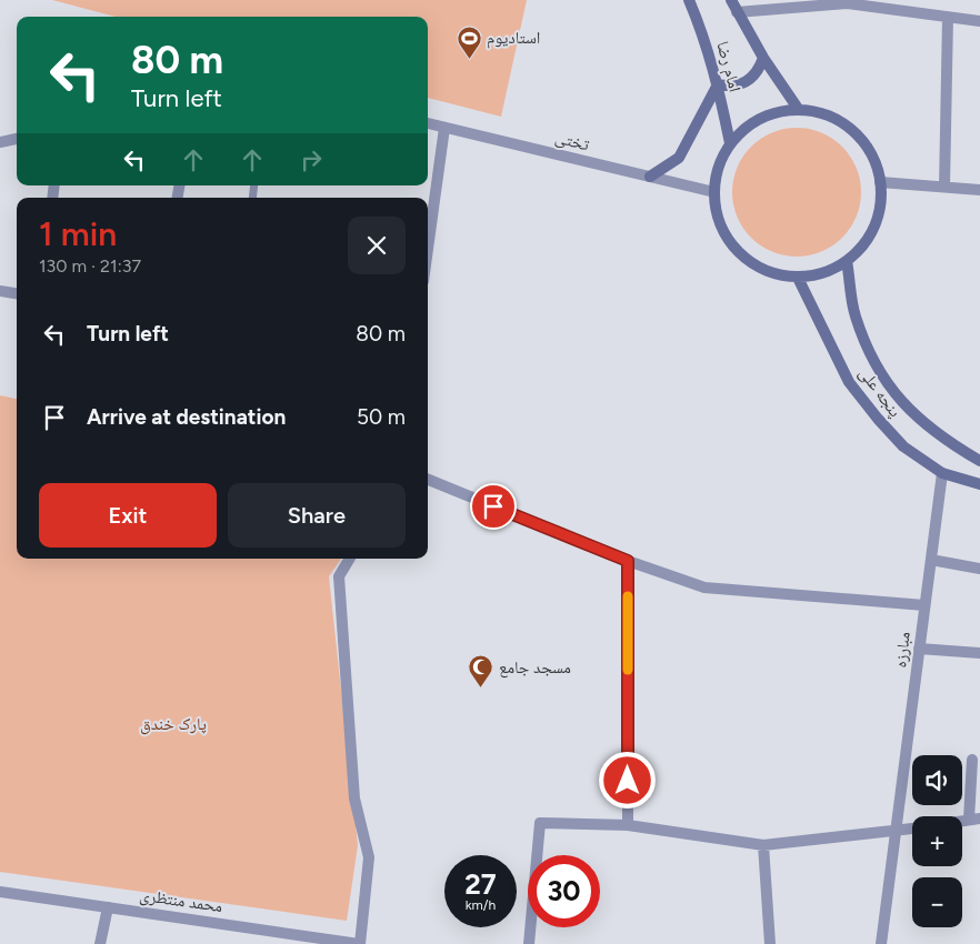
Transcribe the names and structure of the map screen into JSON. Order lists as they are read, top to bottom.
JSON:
{
  "streets": {
    "main road": ["امام رضا", "پنجه علی"],
    "street": ["تختی", "مبارزه", "محمد منتظری"]
  },
  "crossings": [
    ["امام رضا", "تختی"],
    ["امام رضا", "پنجه علی"],
    ["تختی", "پنجه علی"],
    ["پنجه علی", "مبارزه"]
  ],
  "parks": ["پارک خندق"],
  "places": {
    "sports": ["استادیوم"],
    "mosque": ["مسجد جامع"]
  },
  "page": {
    "turn": ["80 m", "Turn left"],
    "heading": ["1 min", "130 m · 21:37"],
    "list": [
      {
        "name": "Turn left",
        "value": "80 m"
      },
      {
        "name": "Arrive at destination",
        "value": "50 m"
      }
    ],
    "buttons": ["Exit", "Share"],
    "map_buttons": ["+", "−"],
    "speed": "27 km/h",
    "limit": "30"
  }
}
